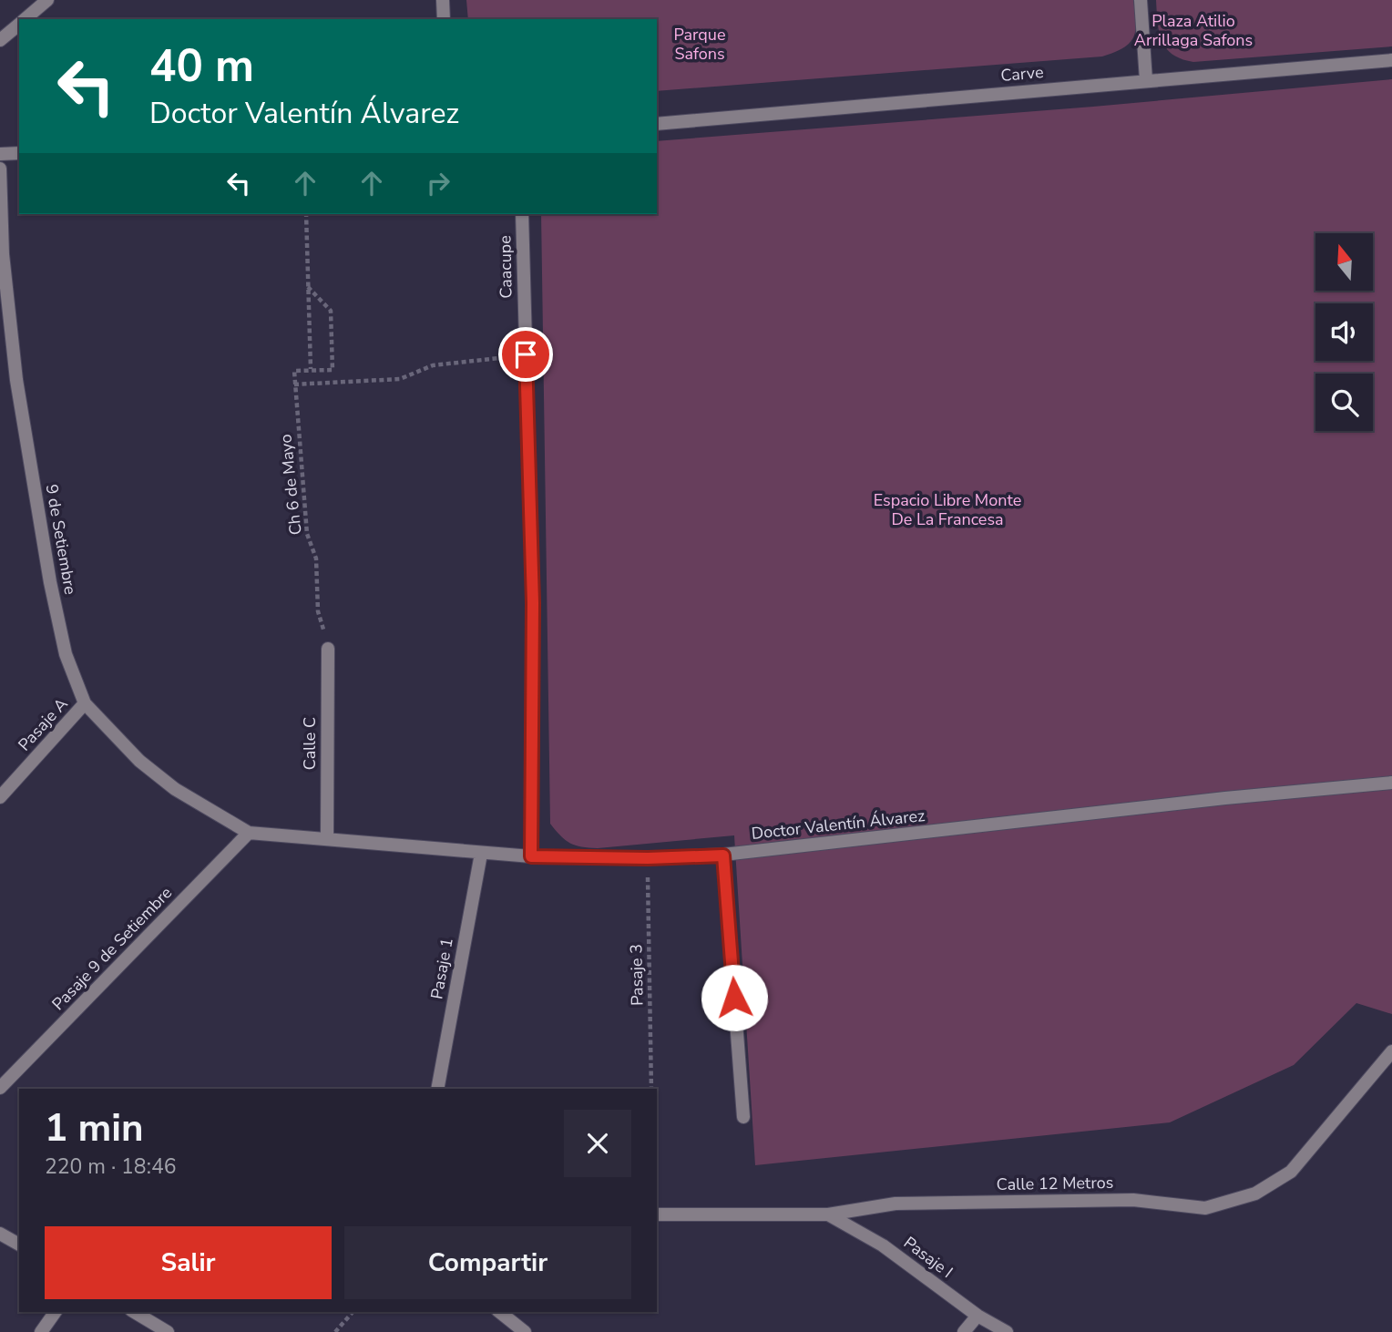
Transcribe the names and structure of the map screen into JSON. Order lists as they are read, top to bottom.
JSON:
{
  "streets": {
    "street": [
      "Carve",
      "Caacupe",
      "9 de Setiembre",
      "Pasaje A",
      "Calle C",
      "Doctor Valentín Álvarez",
      "Pasaje 9 de Setiembre",
      "Pasaje 1",
      "Calle 12 Metros",
      "Pasaje I"
    ],
    "path": ["Ch 6 de Mayo", "Pasaje 3"]
  },
  "crossings": [
    ["Caacupe", "Doctor Valentín Álvarez"],
    ["Ch 6 de Mayo", "Calle C"],
    ["9 de Setiembre", "Pasaje A"],
    ["9 de Setiembre", "Doctor Valentín Álvarez"],
    ["9 de Setiembre", "Pasaje 9 de Setiembre"],
    ["Calle C", "Doctor Valentín Álvarez"],
    ["Doctor Valentín Álvarez", "Pasaje 9 de Setiembre"],
    ["Doctor Valentín Álvarez", "Pasaje 1"],
    ["Doctor Valentín Álvarez", "Pasaje 3"],
    ["Calle 12 Metros", "Pasaje I"]
  ],
  "parks": ["Plaza Atilio Arrillaga Safons", "Parque Safons", "Espacio Libre Monte De La Francesa"],
  "north": "top",
  "page": {
    "turn": ["40 m", "Doctor Valentín Álvarez"],
    "heading": ["1 min", "220 m · 18:46"],
    "buttons": ["Salir", "Compartir"]
  }
}
